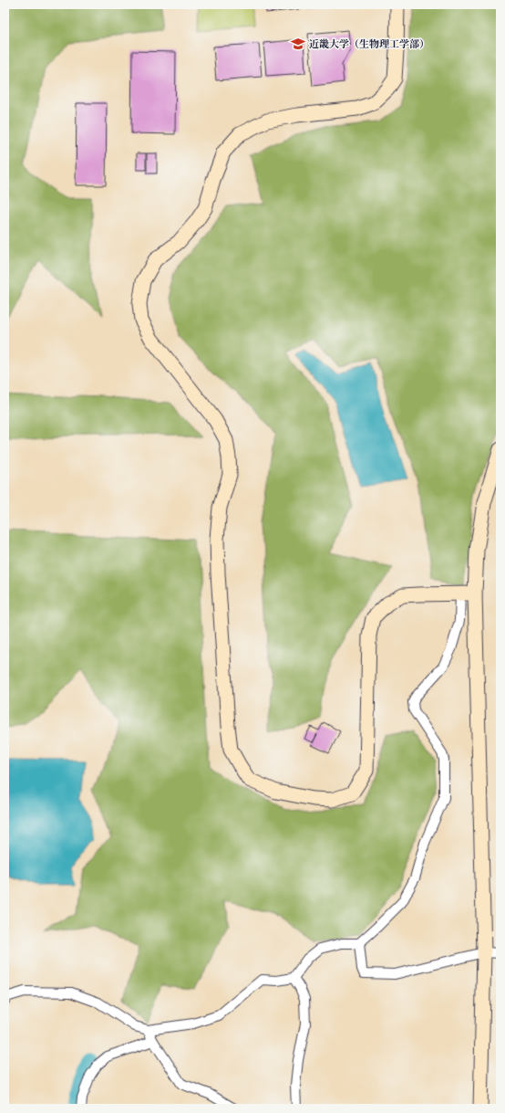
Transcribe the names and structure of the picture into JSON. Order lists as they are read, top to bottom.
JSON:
{
  "places": {
    "school or university": ["近畿大学（生物理工学部）"]
  }
}
